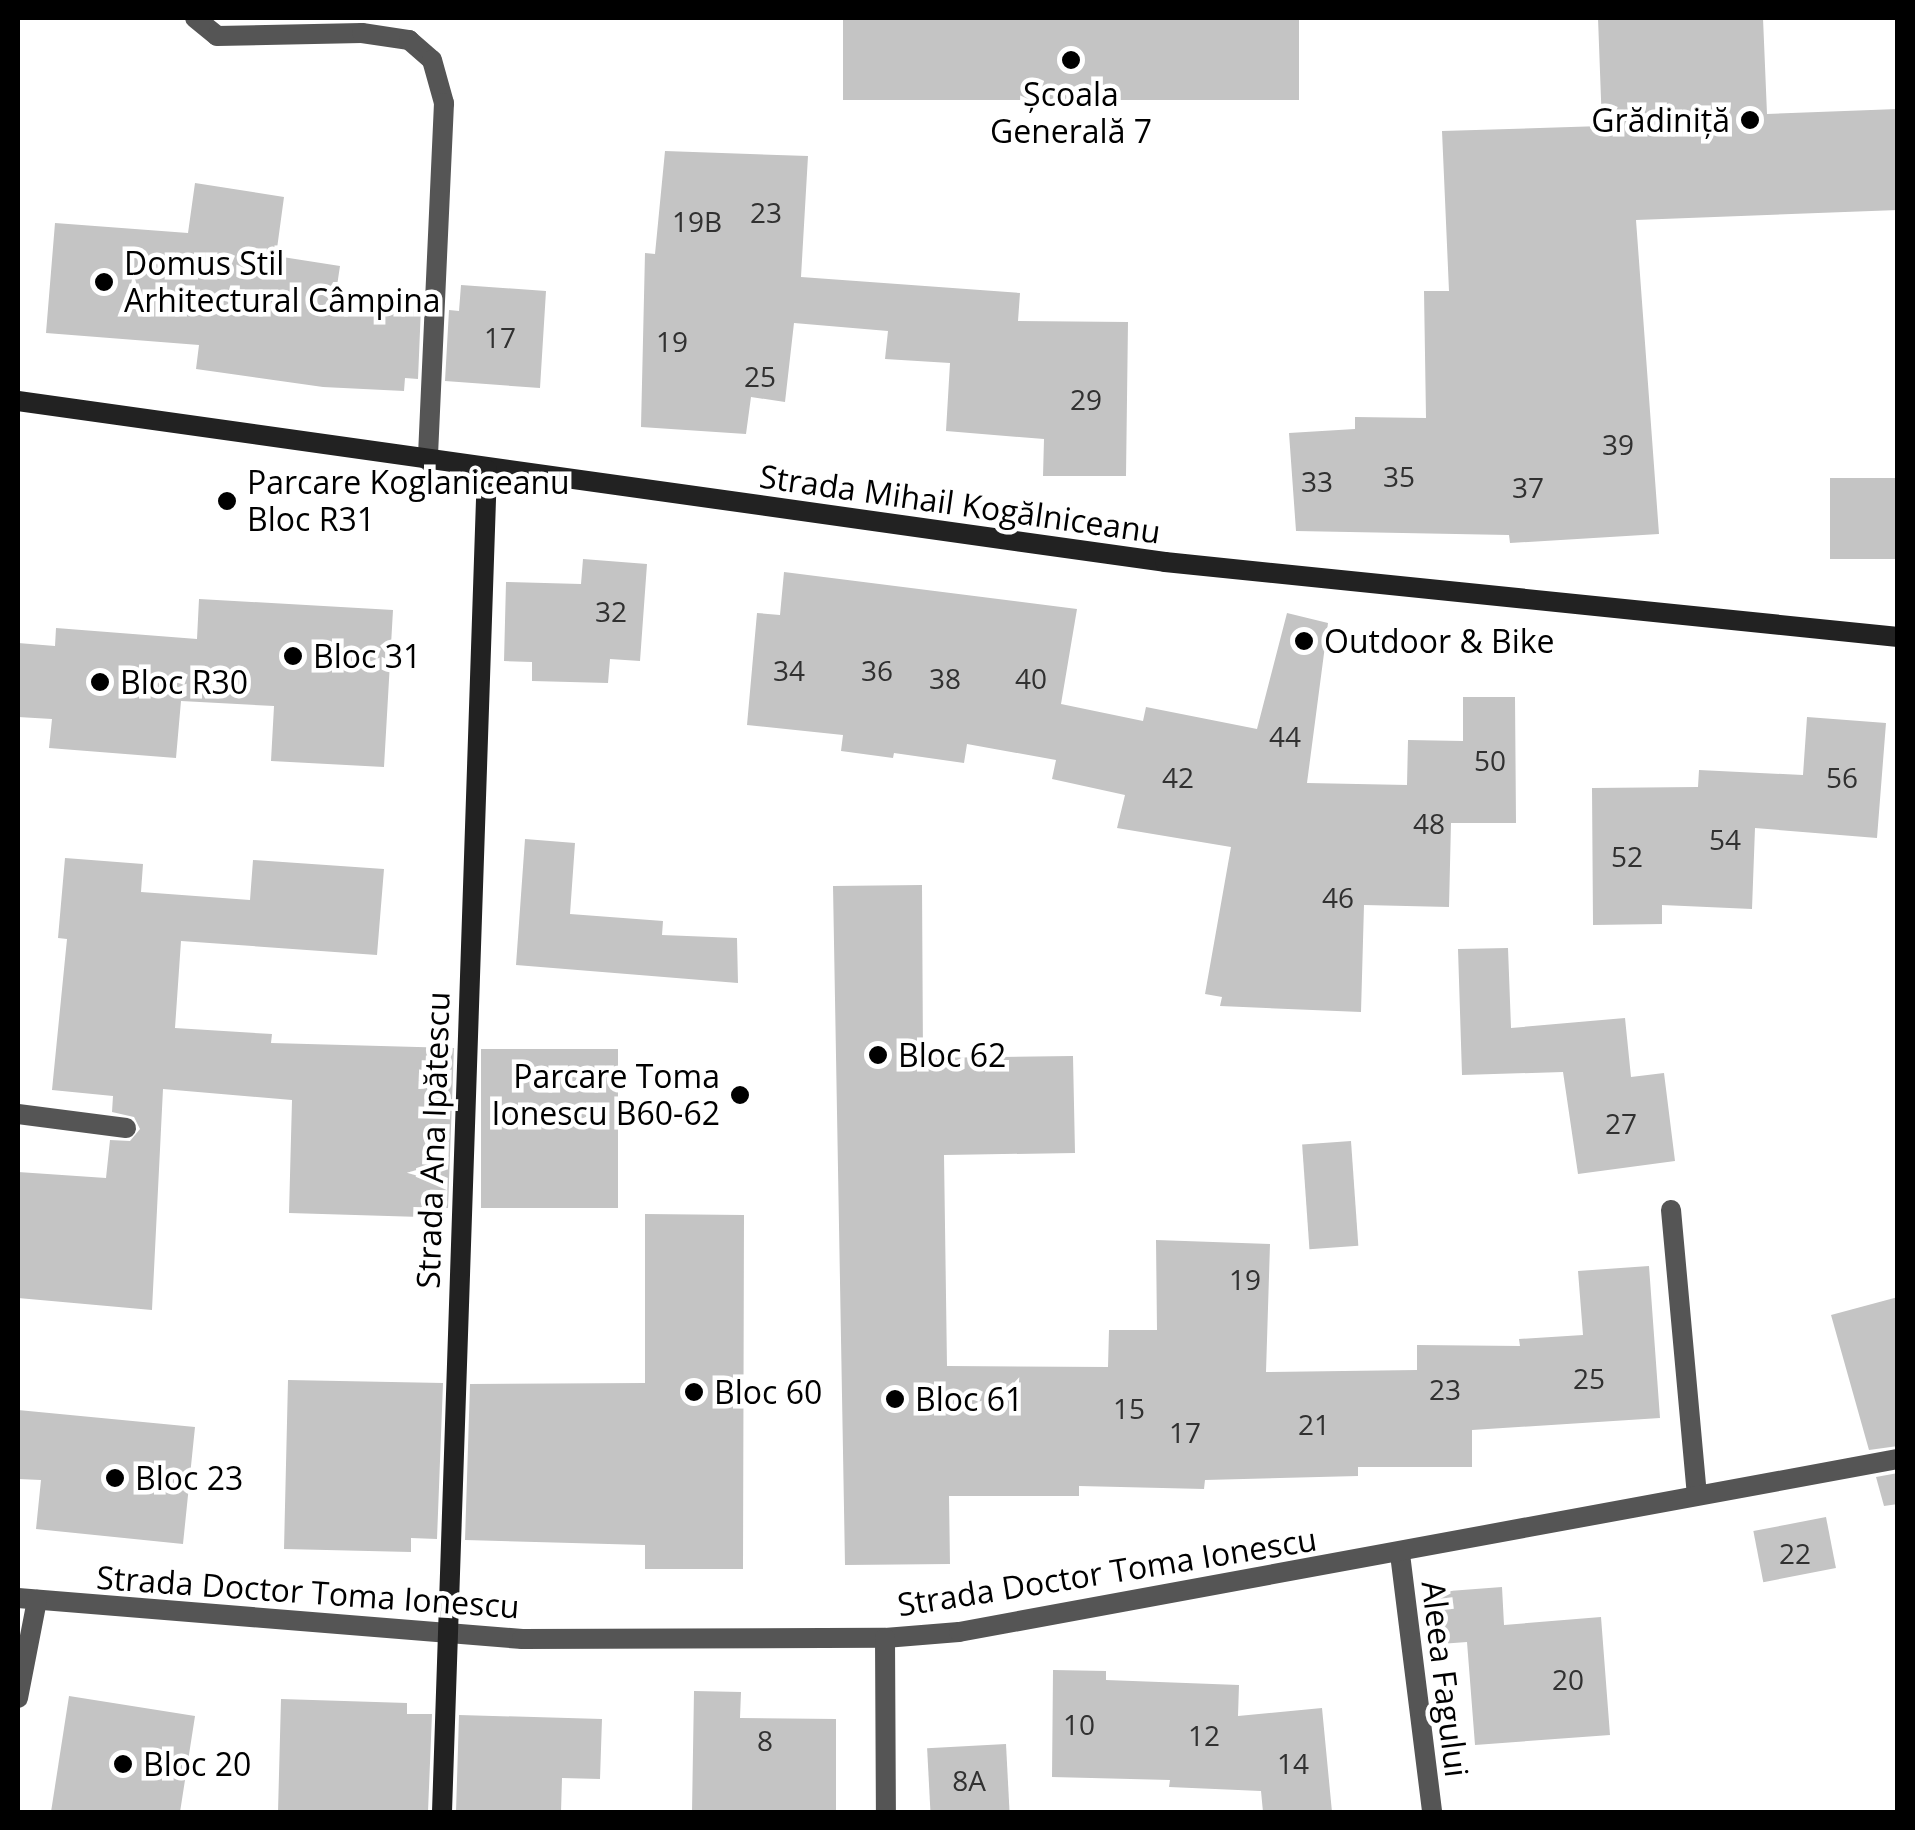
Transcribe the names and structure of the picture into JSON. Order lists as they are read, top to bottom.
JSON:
{
  "streets": {
    "street": [
      "Strada Mihail Kogălniceanu",
      "Strada Ana Ipătescu",
      "Strada Doctor Toma Ionescu",
      "Aleea Fagului"
    ]
  },
  "crossings": [
    ["Strada Mihail Kogălniceanu", "Strada Ana Ipătescu"],
    ["Strada Ana Ipătescu", "Strada Doctor Toma Ionescu"],
    ["Strada Doctor Toma Ionescu", "Aleea Fagului"]
  ],
  "places": [
    "Școala Generală 7",
    "Grădiniță",
    "Domus Stil Arhitectural Câmpina",
    "Parcare Koglaniceanu Bloc R31",
    "Outdoor & Bike",
    "Bloc 31",
    "Bloc R30",
    "Bloc 62",
    "Parcare Toma Ionescu B60-62",
    "Bloc 60",
    "Bloc 61",
    "Bloc 23",
    "Bloc 20"
  ],
  "house_numbers": [
    "23",
    "19B",
    "17",
    "19",
    "25",
    "29",
    "39",
    "35",
    "33",
    "37",
    "32",
    "34",
    "36",
    "38",
    "40",
    "44",
    "50",
    "42",
    "56",
    "48",
    "54",
    "52",
    "46",
    "27",
    "19",
    "25",
    "23",
    "15",
    "21",
    "17",
    "22",
    "20",
    "10",
    "12",
    "8",
    "14",
    "8A"
  ]
}
